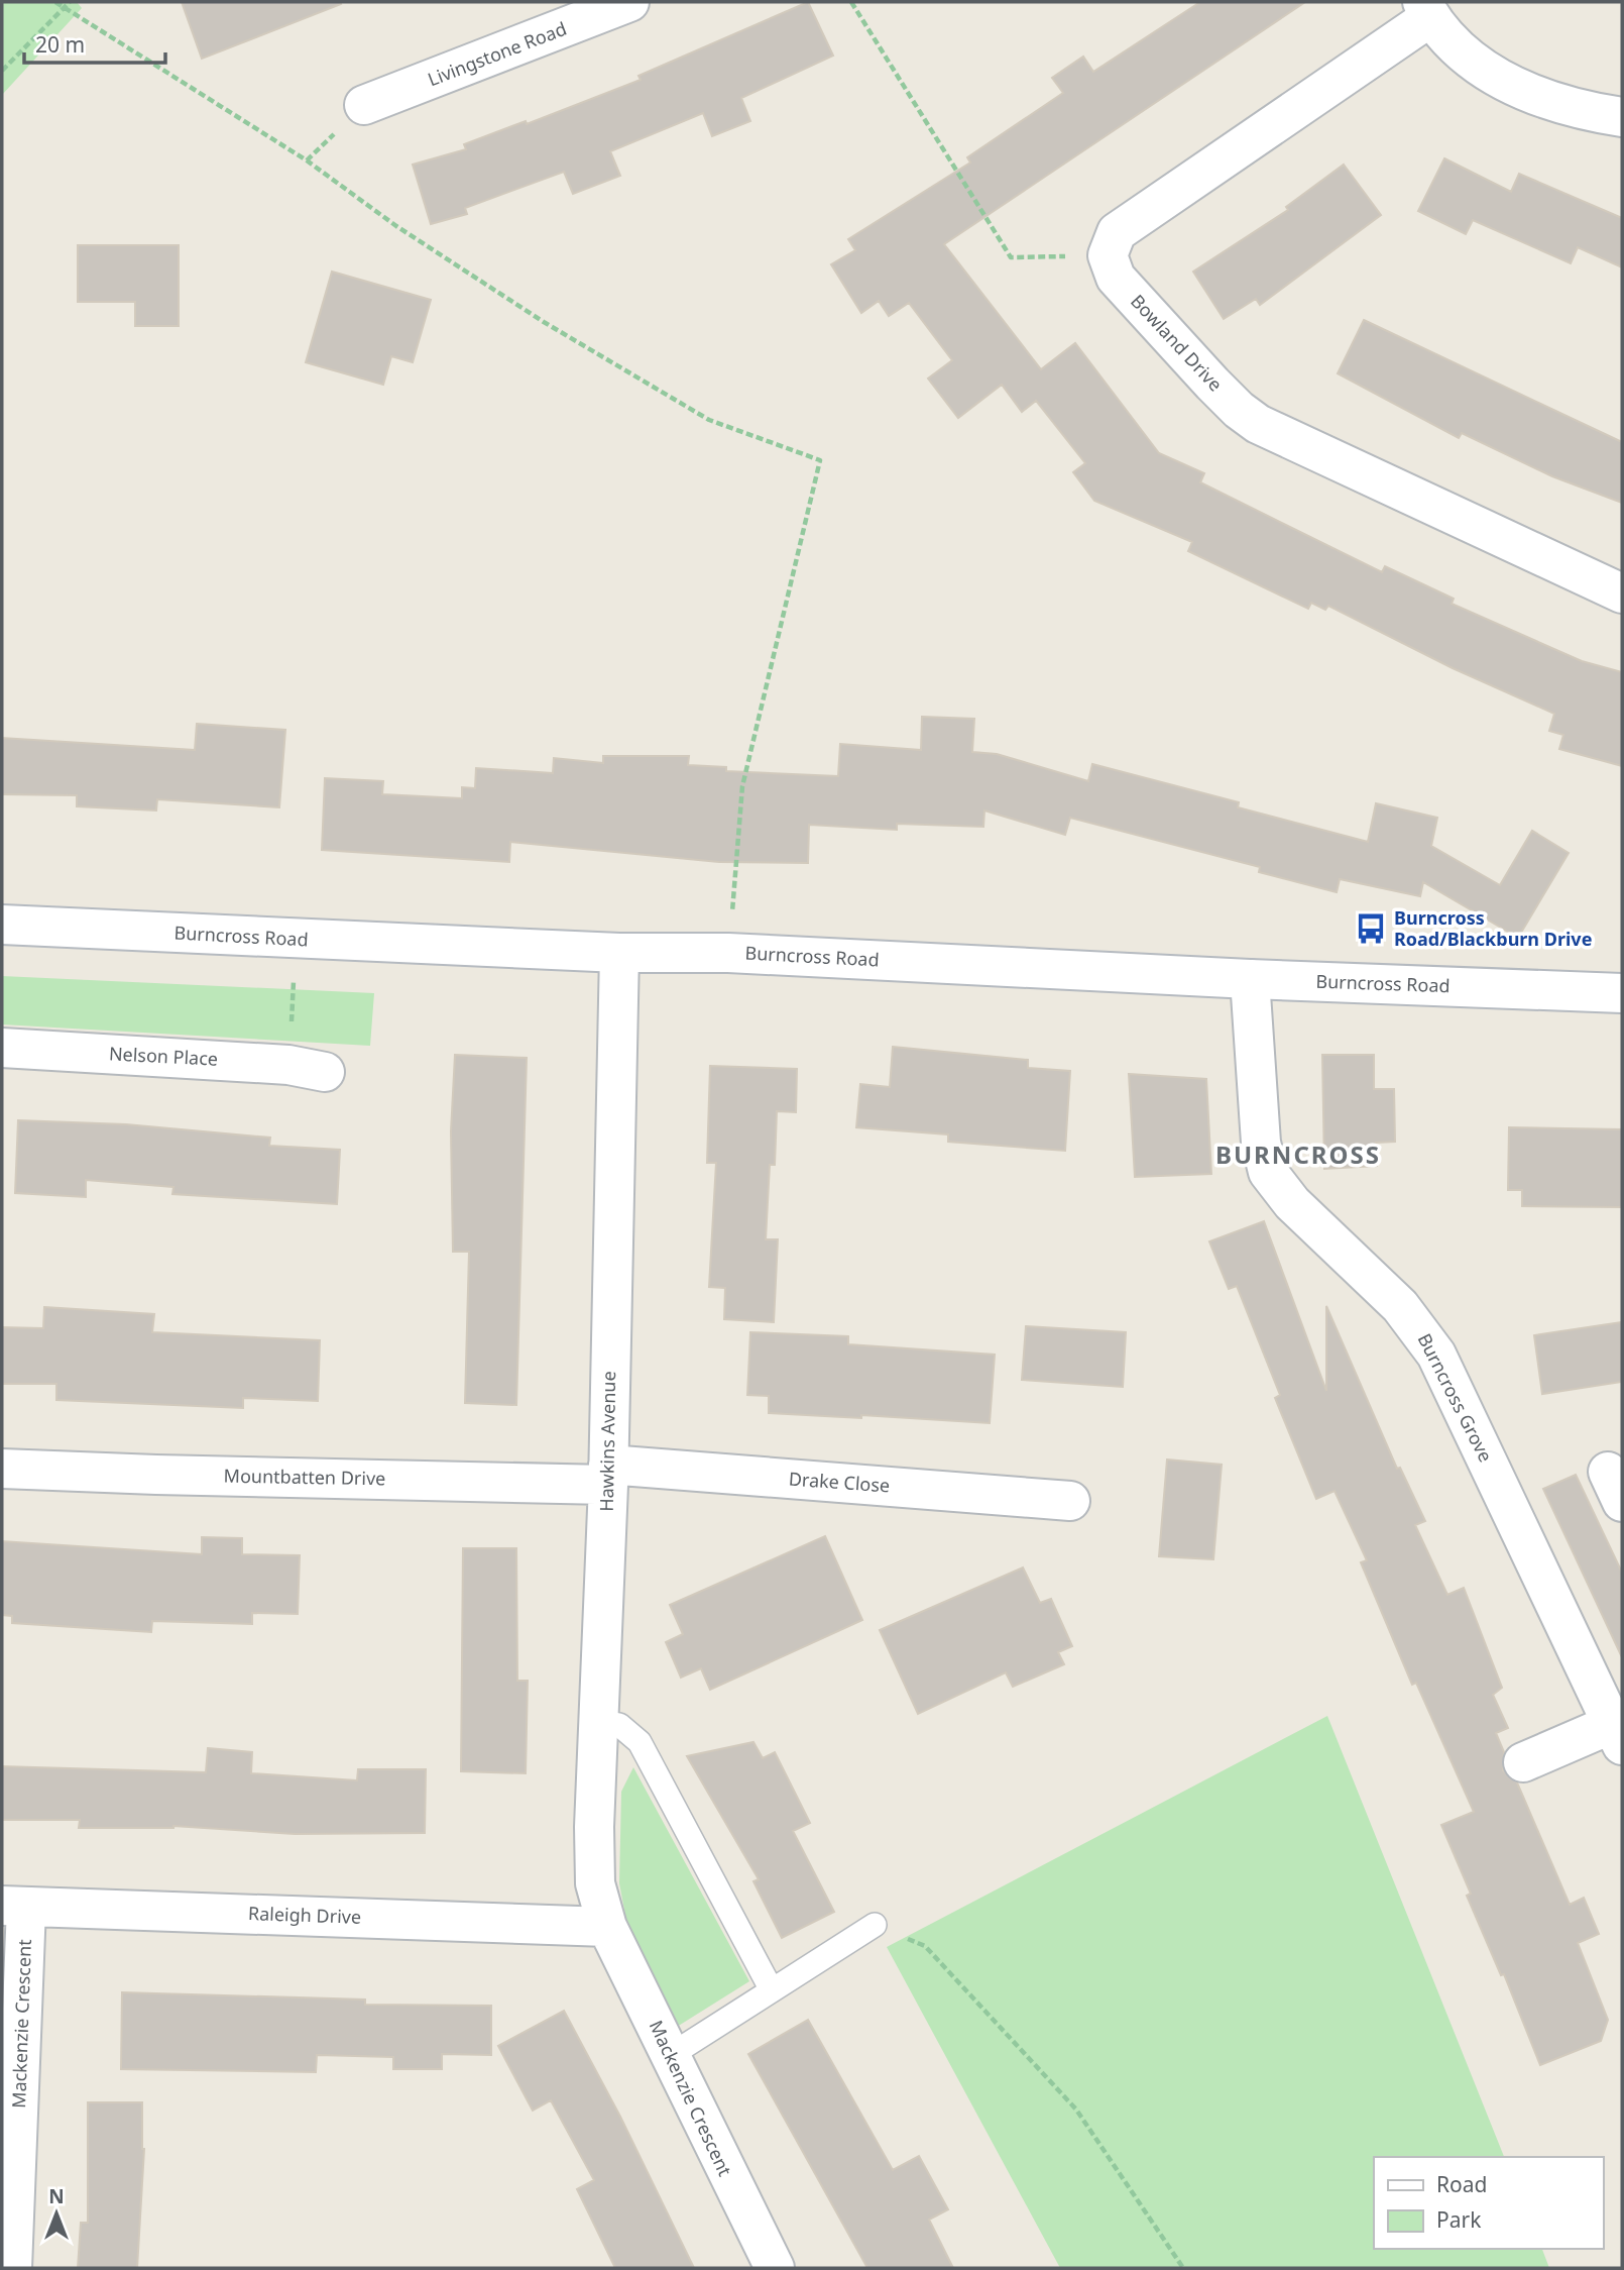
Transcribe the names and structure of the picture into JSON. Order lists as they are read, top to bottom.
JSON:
{
  "streets": {
    "street": [
      "Livingstone Road",
      "Bowland Drive",
      "Burncross Road",
      "Nelson Place",
      "Burncross Grove",
      "Hawkins Avenue",
      "Mountbatten Drive",
      "Drake Close",
      "Raleigh Drive",
      "Mackenzie Crescent"
    ]
  },
  "crossings": [
    ["Burncross Road", "Burncross Grove"],
    ["Burncross Road", "Hawkins Avenue"],
    ["Hawkins Avenue", "Mountbatten Drive"],
    ["Hawkins Avenue", "Drake Close"],
    ["Hawkins Avenue", "Raleigh Drive"],
    ["Hawkins Avenue", "Mackenzie Crescent"],
    ["Mountbatten Drive", "Drake Close"],
    ["Raleigh Drive", "Mackenzie Crescent"]
  ],
  "districts": ["BURNCROSS"],
  "places": {
    "bus stop": ["Burncross Road/Blackburn Drive"]
  },
  "legend": ["Road", "Park"],
  "scale_bar": "20 m",
  "north": "top"
}
